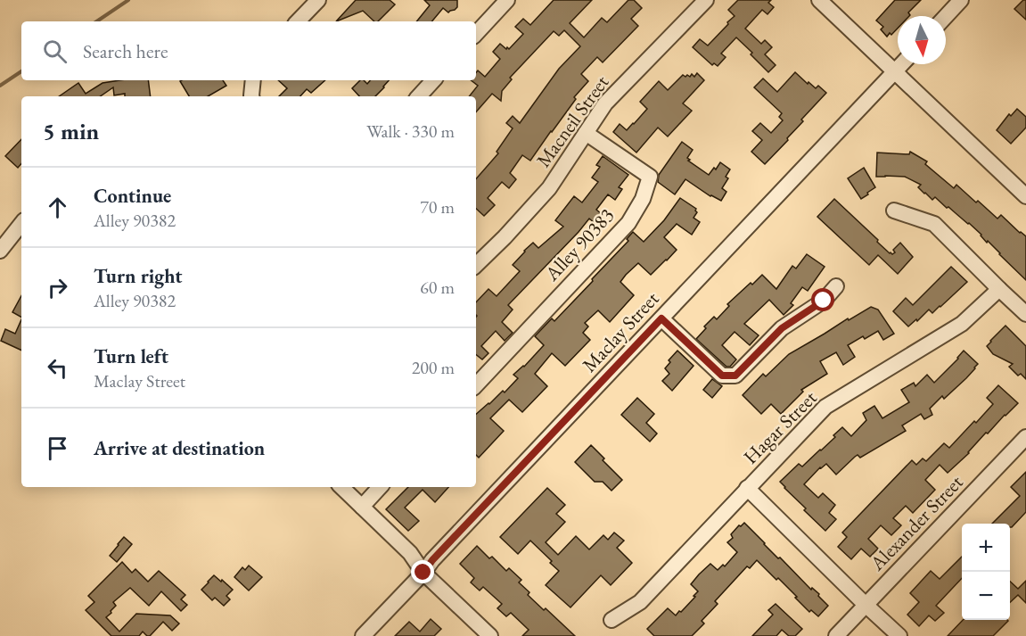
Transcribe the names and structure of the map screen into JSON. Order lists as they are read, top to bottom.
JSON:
{
  "streets": {
    "street": [
      "Macneil Street",
      "Alley 90383",
      "Maclay Street",
      "Hagar Street",
      "Alexander Street"
    ]
  },
  "crossings": [
    ["Macneil Street", "Alley 90383"]
  ],
  "north": "bottom",
  "page": {
    "search": "Search here",
    "heading": ["5 min", "Walk · 330 m"],
    "list": [
      ["Continue", "Alley 90382", "70 m"],
      ["Turn right", "Alley 90382", "60 m"],
      ["Turn left", "Maclay Street", "200 m"],
      "Arrive at destination"
    ],
    "map_buttons": ["+", "−"]
  }
}
